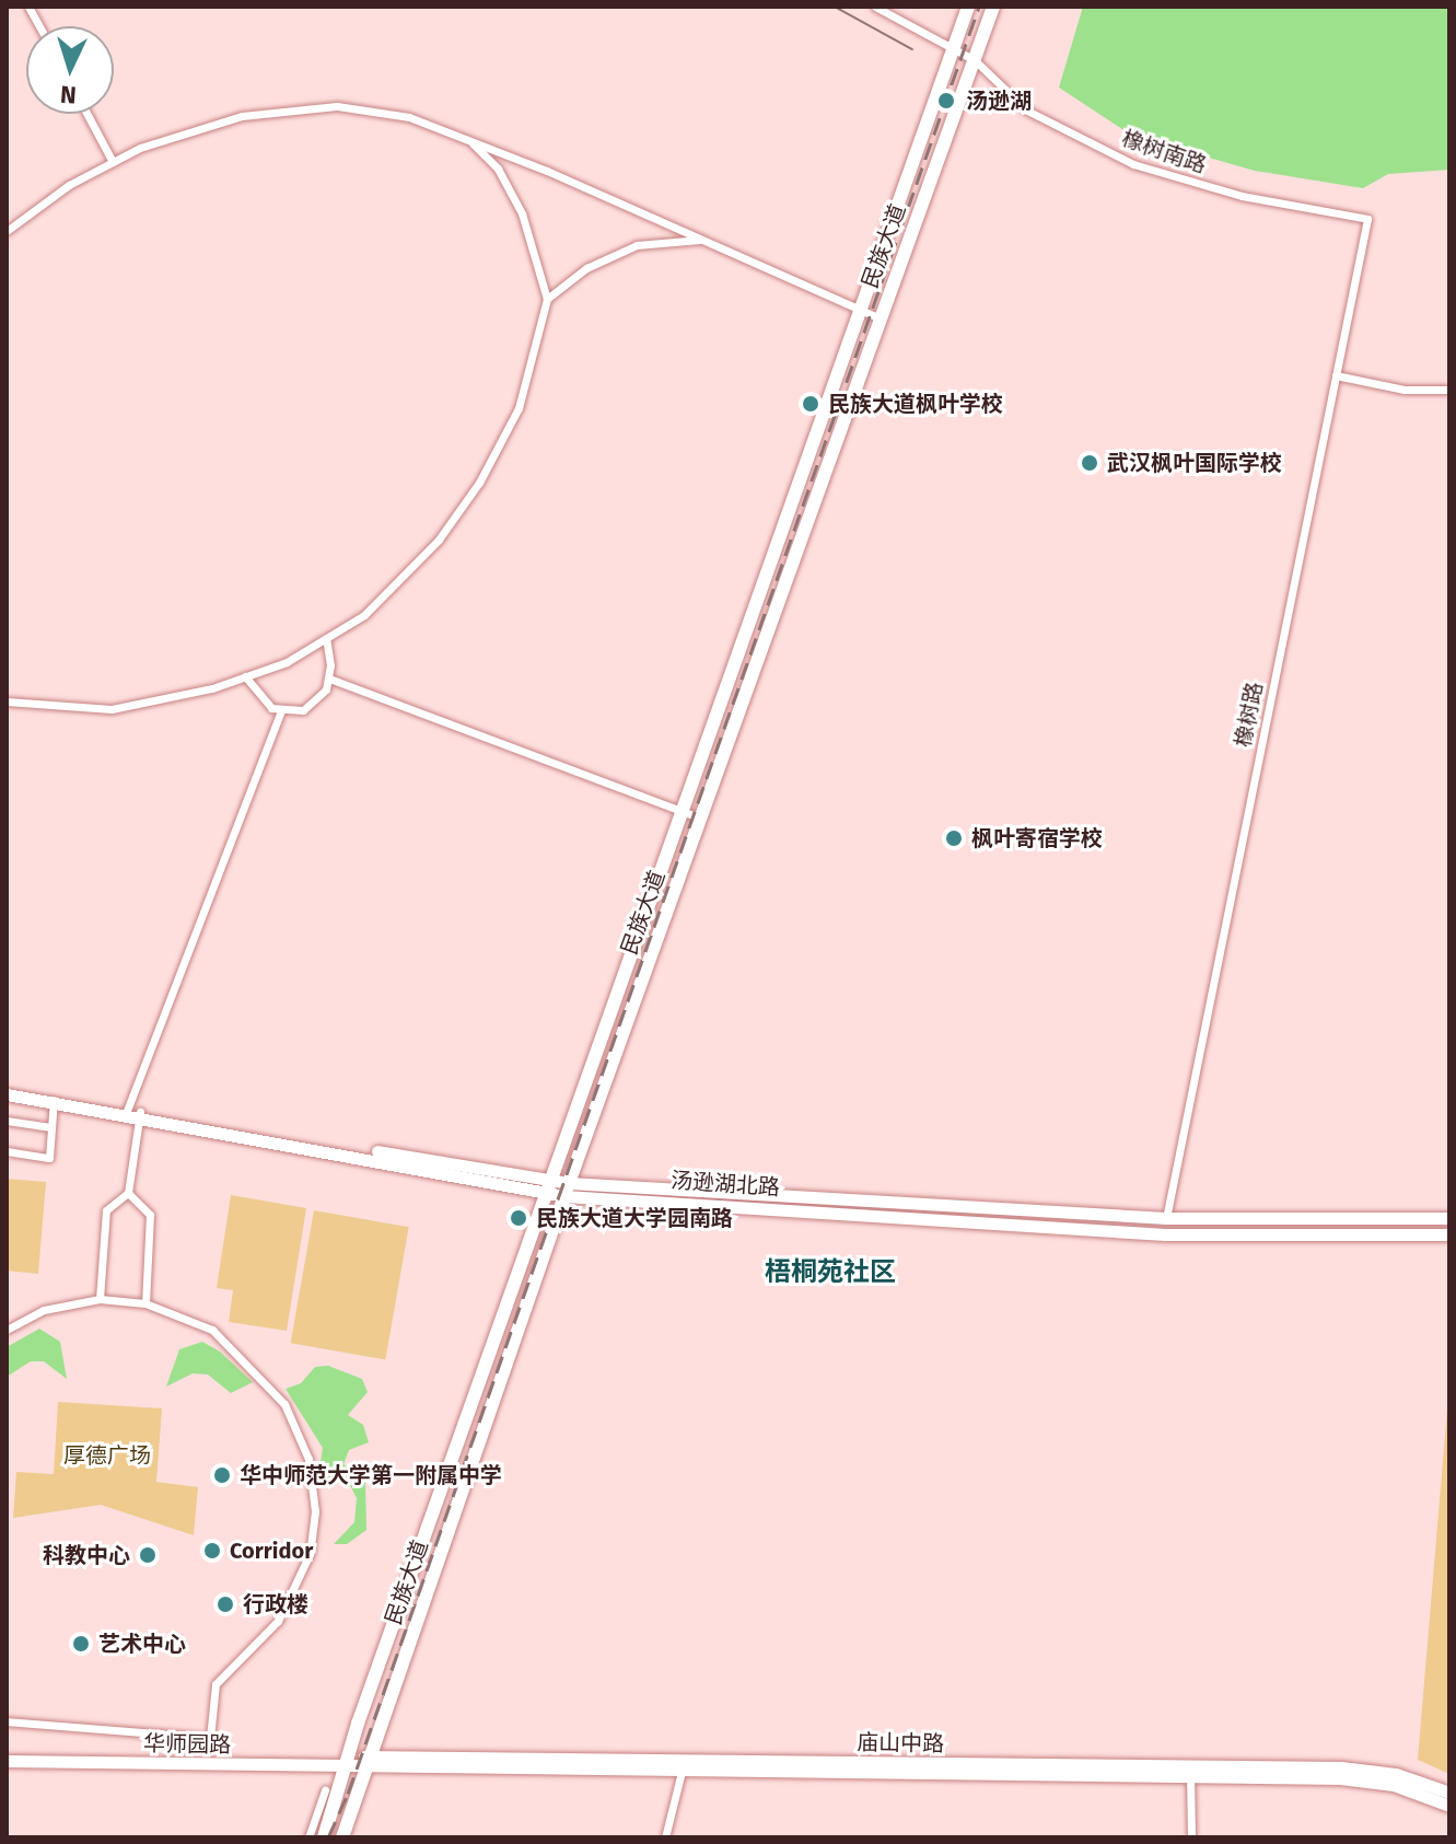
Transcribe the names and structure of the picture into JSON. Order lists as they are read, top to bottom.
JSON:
{
  "streets": {
    "main road": ["民族大道"],
    "street": [
      "橡树南路",
      "橡树路",
      "汤逊湖北路",
      "庙山中路",
      "华师园路"
    ]
  },
  "crossings": [
    ["橡树南路", "民族大道"],
    ["橡树南路", "橡树路"],
    ["民族大道", "汤逊湖北路"],
    ["民族大道", "庙山中路"],
    ["民族大道", "华师园路"],
    ["橡树路", "汤逊湖北路"],
    ["庙山中路", "华师园路"]
  ],
  "districts": ["梧桐苑社区"],
  "parks": ["厚德广场"],
  "places": [
    "汤逊湖",
    "民族大道枫叶学校",
    "武汉枫叶国际学校",
    "枫叶寄宿学校",
    "民族大道大学园南路",
    "华中师范大学第一附属中学",
    "Corridor",
    "科教中心",
    "行政楼",
    "艺术中心"
  ],
  "north": "bottom"
}
